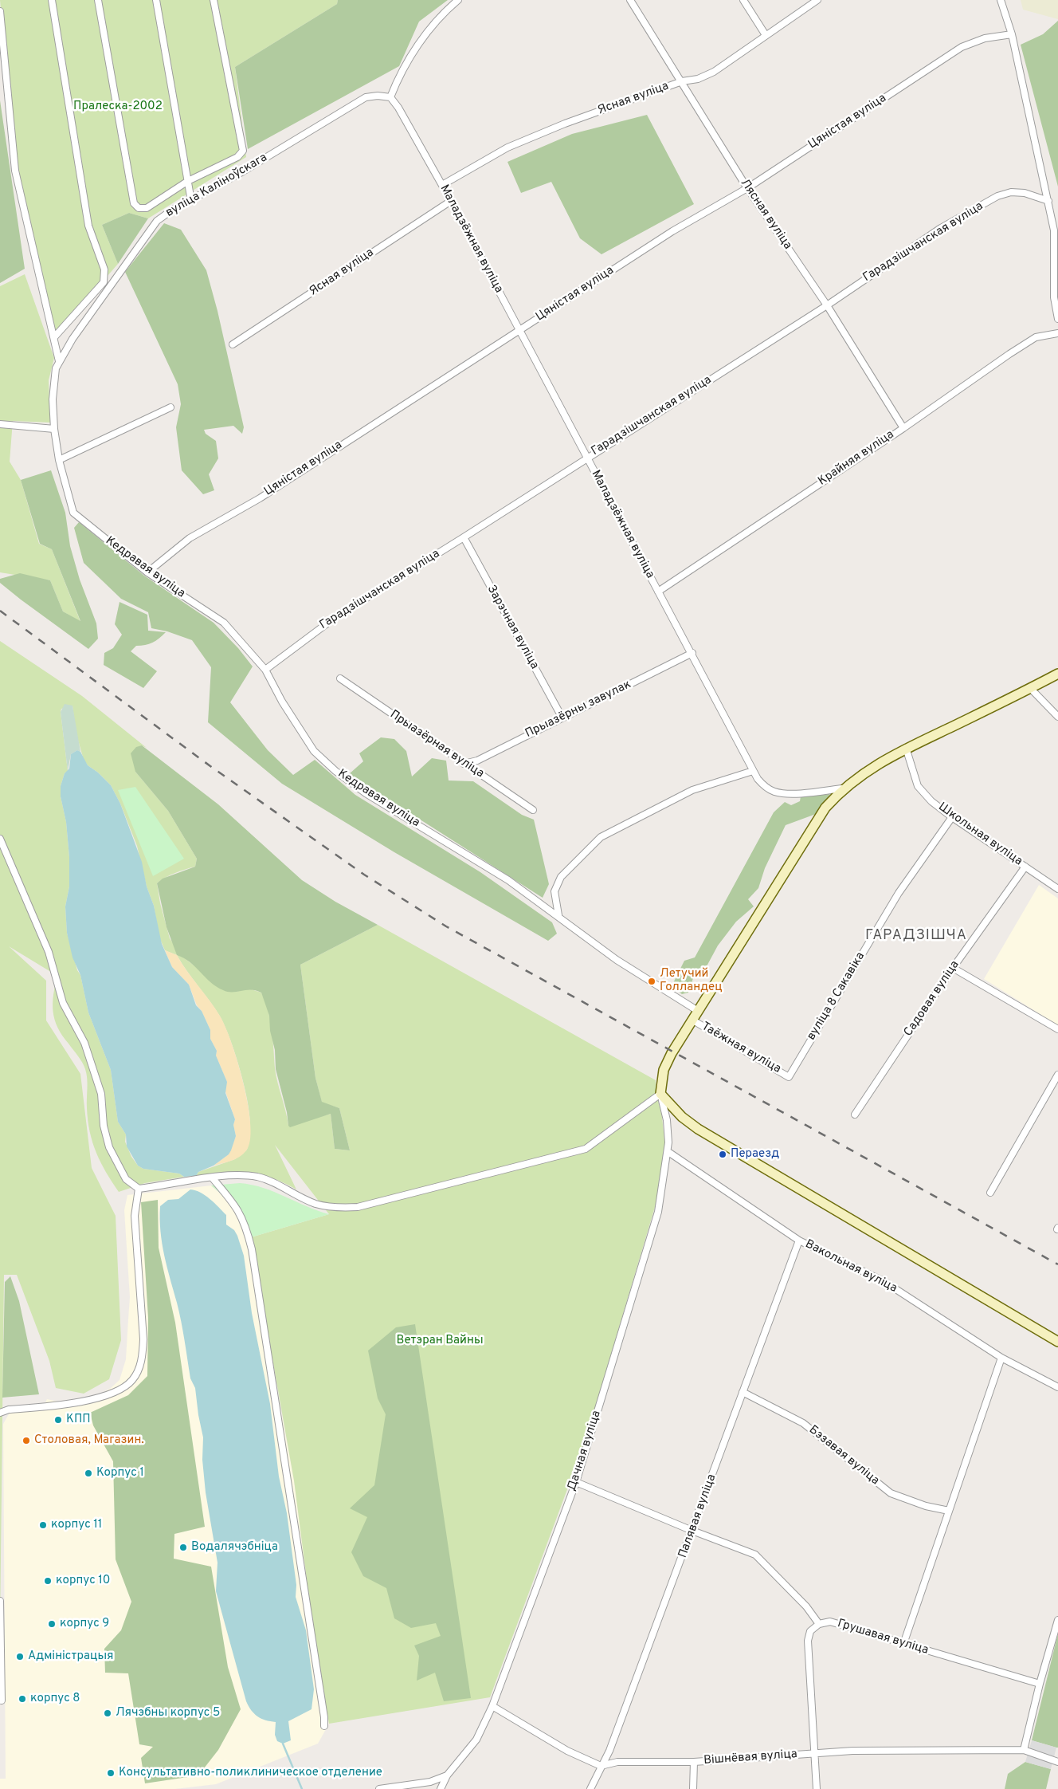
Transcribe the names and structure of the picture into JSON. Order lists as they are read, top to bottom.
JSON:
{
  "streets": {
    "street": [
      "Ясная вуліца",
      "Цяністая вуліца",
      "вуліца Каліноўскага",
      "Лясная вуліца",
      "Маладзёжная вуліца",
      "Гарадзішчанская вуліца",
      "Крайняя вуліца",
      "Кедравая вуліца",
      "Зарэчная вуліца",
      "Прыазёрны завулак",
      "Прыазёрная вуліца",
      "Школьная вуліца",
      "вуліца 8 Сакавіка",
      "Садовая вуліца",
      "Таёжная вуліца",
      "Вакольная вуліца",
      "Дачная вуліца",
      "Бэзавая вуліца",
      "Палявая вуліца",
      "Грушавая вуліца",
      "Вішнёвая вуліца"
    ]
  },
  "crossings": [
    ["Ясная вуліца", "Лясная вуліца"],
    ["Ясная вуліца", "Маладзёжная вуліца"],
    ["Цяністая вуліца", "Лясная вуліца"],
    ["Цяністая вуліца", "Маладзёжная вуліца"],
    ["Цяністая вуліца", "Кедравая вуліца"],
    ["вуліца Каліноўскага", "Маладзёжная вуліца"],
    ["вуліца Каліноўскага", "Кедравая вуліца"],
    ["Лясная вуліца", "Гарадзішчанская вуліца"],
    ["Лясная вуліца", "Крайняя вуліца"],
    ["Маладзёжная вуліца", "Гарадзішчанская вуліца"],
    ["Маладзёжная вуліца", "Крайняя вуліца"],
    ["Маладзёжная вуліца", "Прыазёрны завулак"],
    ["Гарадзішчанская вуліца", "Кедравая вуліца"],
    ["Гарадзішчанская вуліца", "Зарэчная вуліца"],
    ["Зарэчная вуліца", "Прыазёрны завулак"],
    ["Прыазёрны завулак", "Прыазёрная вуліца"],
    ["Школьная вуліца", "вуліца 8 Сакавіка"],
    ["Школьная вуліца", "Садовая вуліца"],
    ["вуліца 8 Сакавіка", "Таёжная вуліца"],
    ["Вакольная вуліца", "Дачная вуліца"],
    ["Вакольная вуліца", "Палявая вуліца"],
    ["Бэзавая вуліца", "Палявая вуліца"],
    ["Палявая вуліца", "Вішнёвая вуліца"]
  ],
  "districts": ["ГАРАДЗІШЧА"],
  "parks": ["Пралеска-2002", "Ветэран Вайны"],
  "places": [
    "Летучий Голландец",
    "Пераезд",
    "КПП",
    "Столовая, Магазин.",
    "Корпус 1",
    "корпус 11",
    "Водалячэбніца",
    "корпус 10",
    "корпус 9",
    "Адміністрацыя",
    "корпус 8",
    "Лячэбны корпус 5",
    "Консультативно-поликлиническое отделение"
  ]
}
